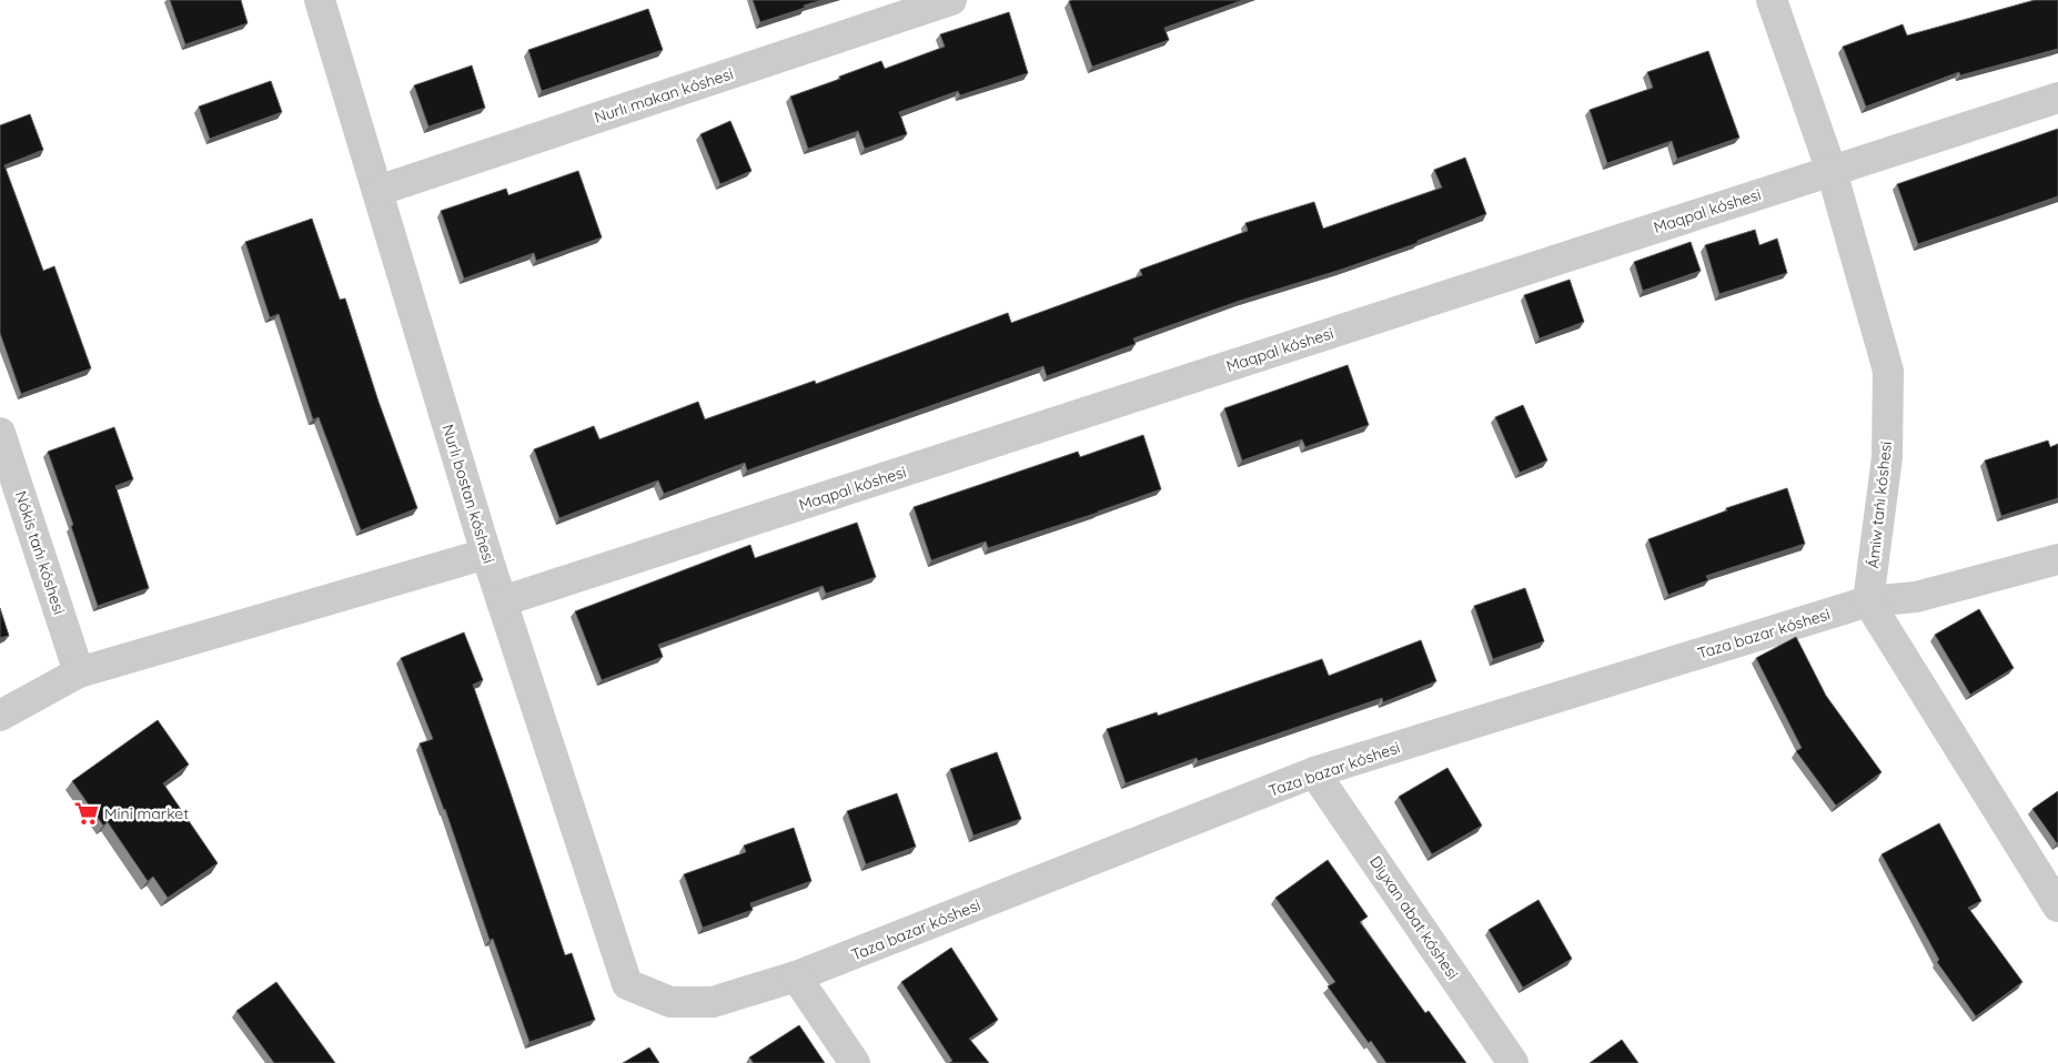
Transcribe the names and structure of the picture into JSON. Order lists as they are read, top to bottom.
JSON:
{
  "streets": {
    "street": [
      "Nurlı makan kóshesi",
      "Maqpal kóshesi",
      "Nurlı bostan kóshesi",
      "Ámiw tańı kóshesi",
      "Nókis tańı kóshesi",
      "Taza bazar kóshesi",
      "Diyxan abat kóshesi"
    ]
  },
  "crossings": [
    ["Nurlı makan kóshesi", "Nurlı bostan kóshesi"],
    ["Maqpal kóshesi", "Nurlı bostan kóshesi"],
    ["Maqpal kóshesi", "Ámiw tańı kóshesi"],
    ["Nurlı bostan kóshesi", "Taza bazar kóshesi"],
    ["Ámiw tańı kóshesi", "Taza bazar kóshesi"],
    ["Taza bazar kóshesi", "Diyxan abat kóshesi"]
  ],
  "places": {
    "supermarket": ["Mini market"]
  }
}
